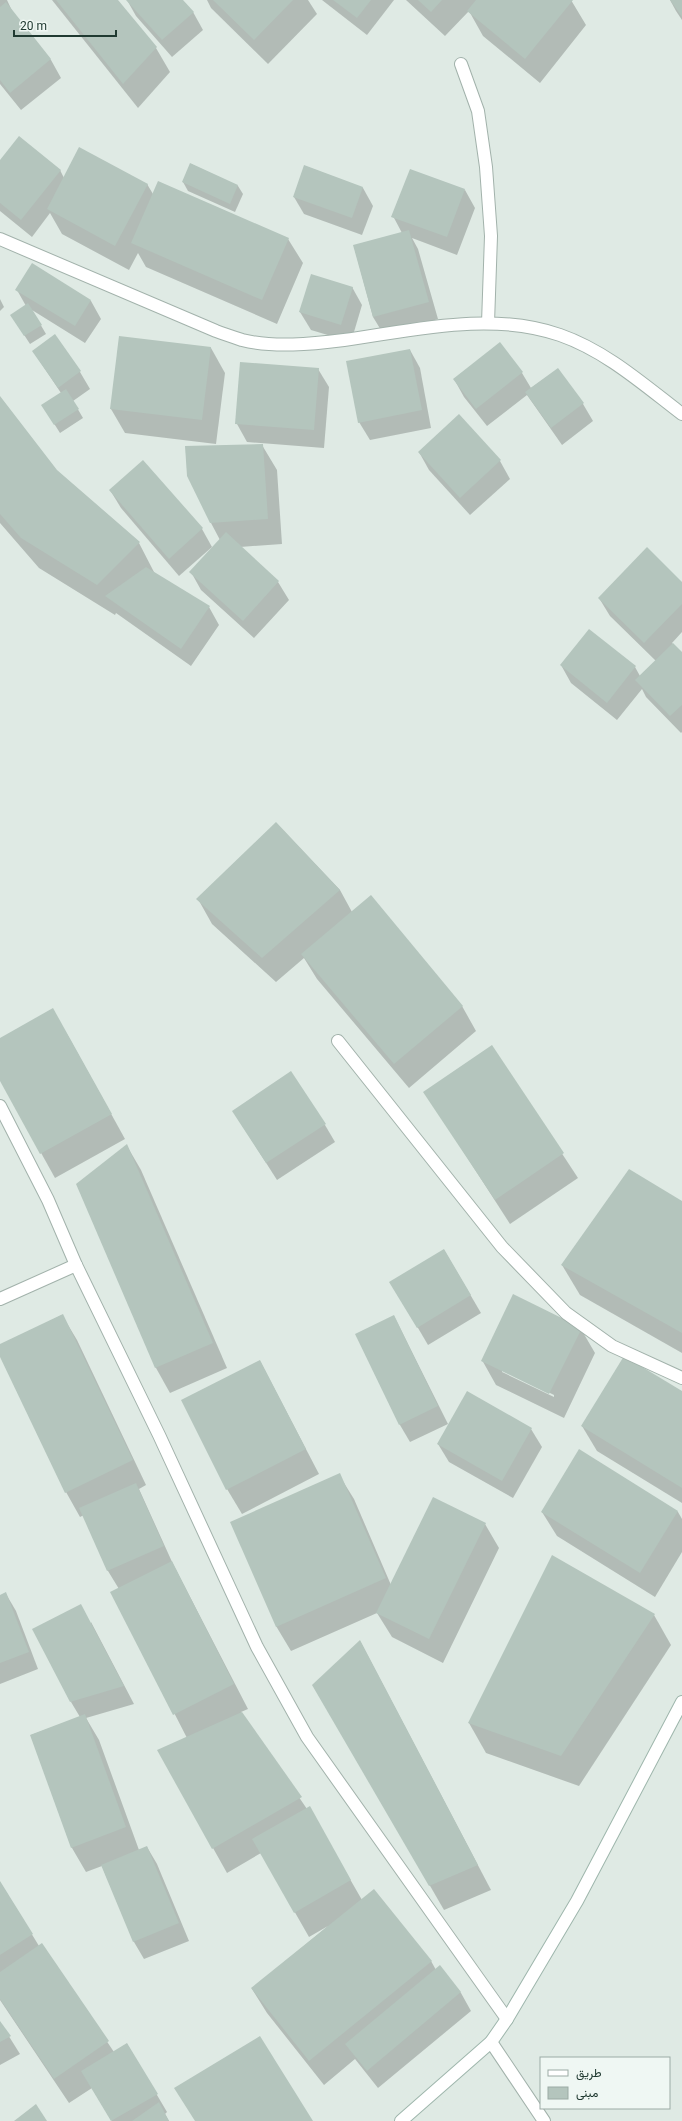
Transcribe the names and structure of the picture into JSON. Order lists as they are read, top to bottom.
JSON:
{
  "legend": ["طريق", "مبنى"],
  "scale_bar": "20 m"
}
